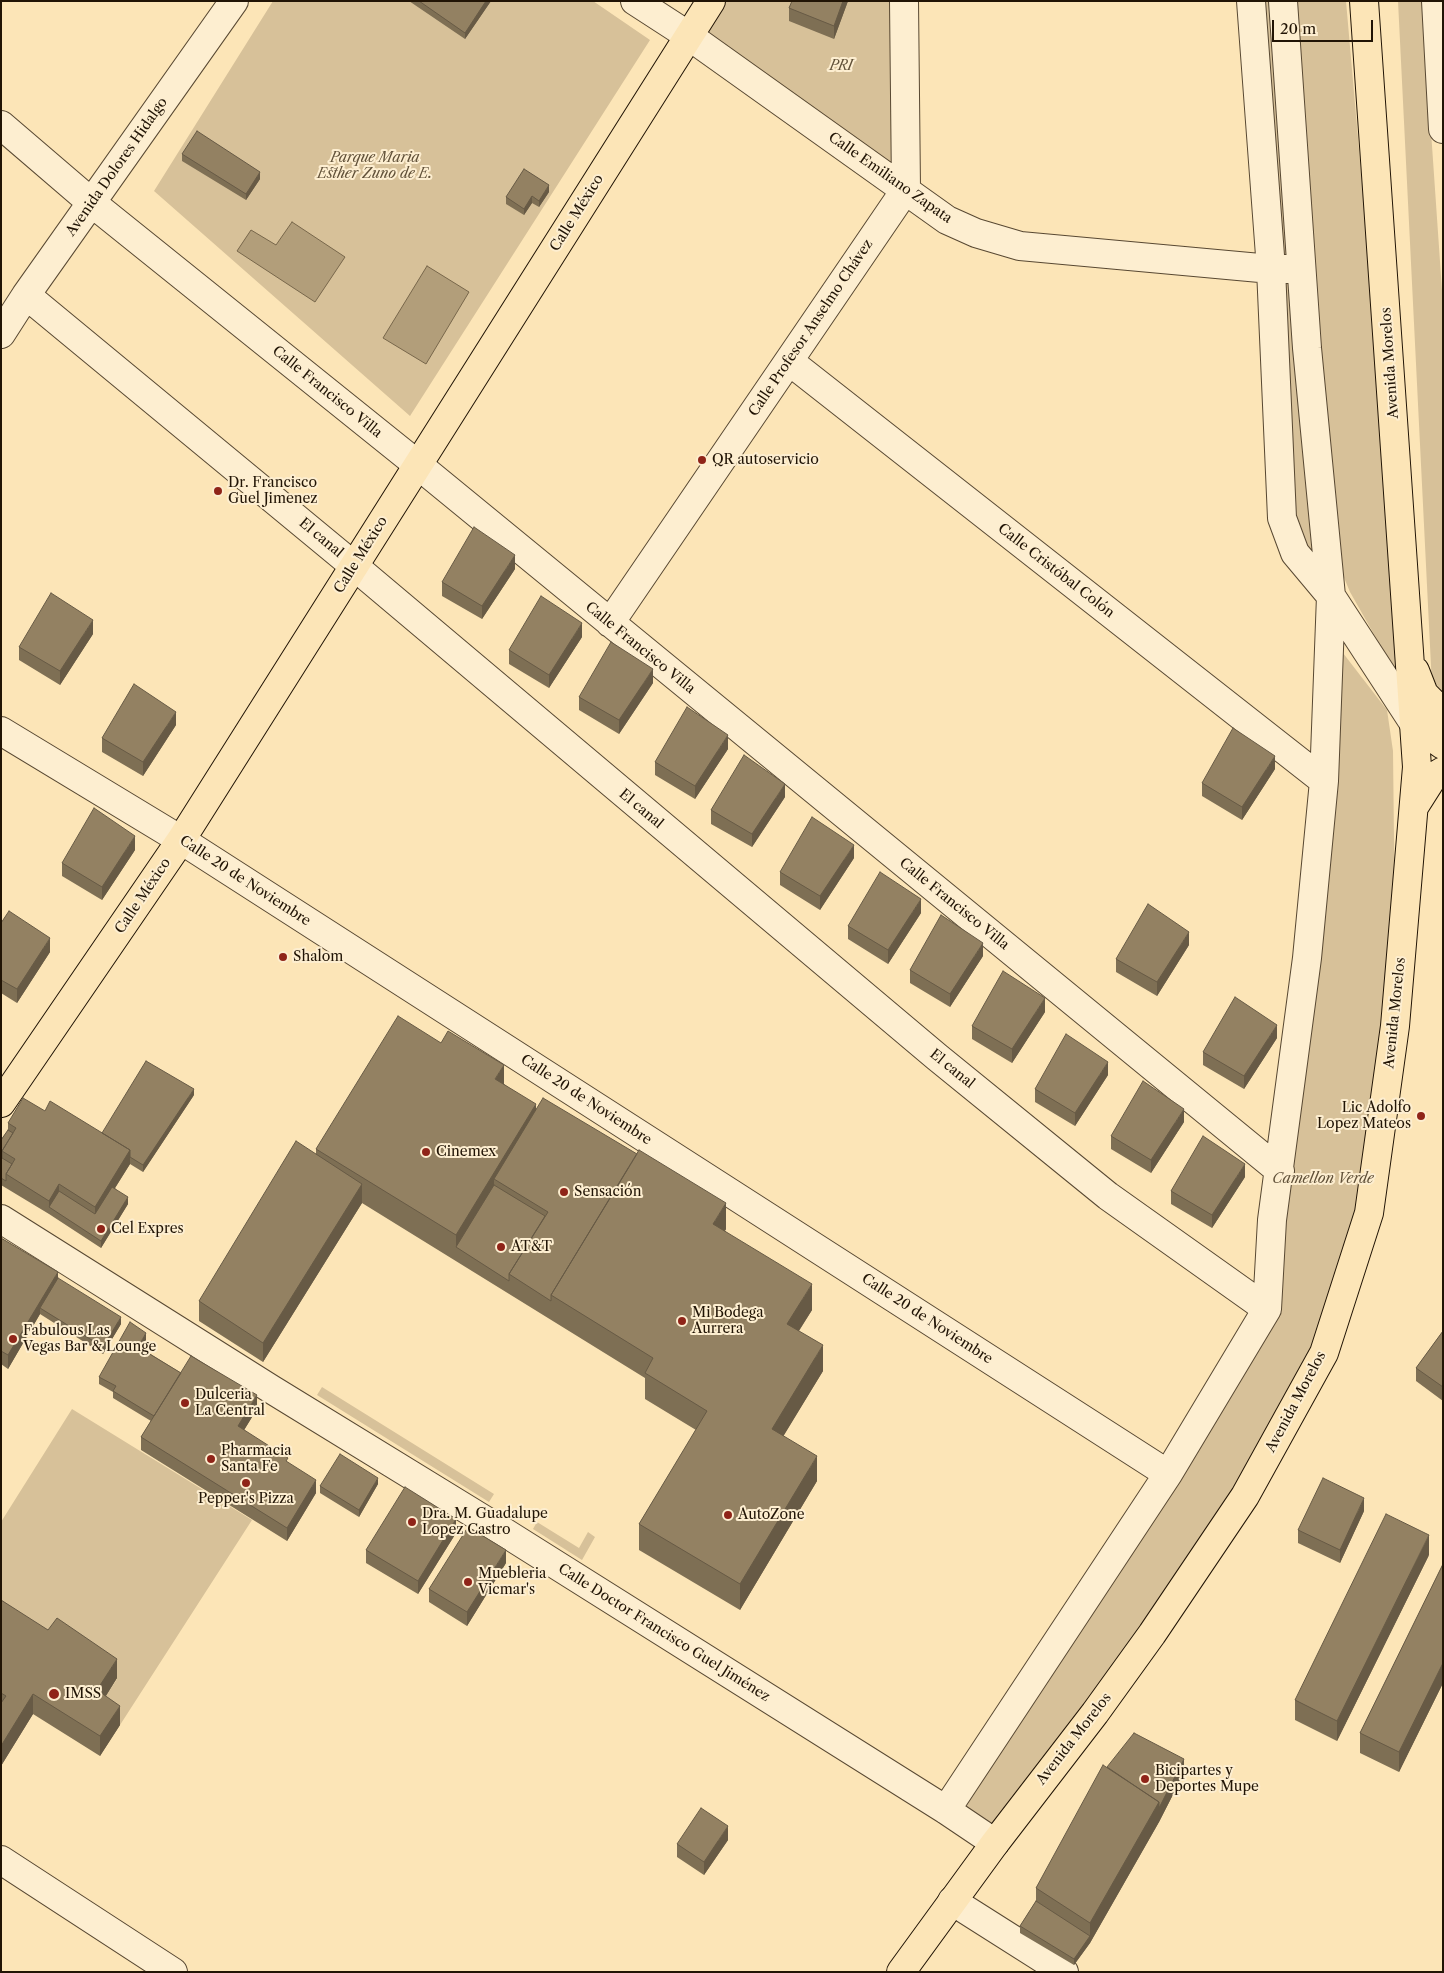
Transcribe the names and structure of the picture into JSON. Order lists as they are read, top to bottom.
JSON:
{
  "streets": {
    "main road": ["Calle México", "Avenida Morelos"],
    "street": [
      "Avenida Dolores Hidalgo",
      "Calle Emiliano Zapata",
      "Calle Profesor Anselmo Chávez",
      "Calle Francisco Villa",
      "El canal",
      "Calle Cristóbal Colón",
      "Calle 20 de Noviembre",
      "Calle Doctor Francisco Guel Jiménez"
    ]
  },
  "crossings": [
    ["Avenida Dolores Hidalgo", "Calle Francisco Villa"],
    ["Avenida Dolores Hidalgo", "El canal"],
    ["Calle Emiliano Zapata", "Calle México"],
    ["Calle Emiliano Zapata", "Calle Profesor Anselmo Chávez"],
    ["Calle México", "Calle Francisco Villa"],
    ["Calle México", "El canal"],
    ["Calle México", "Calle 20 de Noviembre"],
    ["Calle Profesor Anselmo Chávez", "Calle Francisco Villa"],
    ["Calle Profesor Anselmo Chávez", "Calle Cristóbal Colón"],
    ["Avenida Morelos", "Calle Doctor Francisco Guel Jiménez"]
  ],
  "parks": ["PRI", "Parque Maria Esther Zuno de E.", "Camellon Verde"],
  "places": [
    "QR autoservicio",
    "Dr. Francisco Guel Jimenez",
    "Shalom",
    "Lic Adolfo Lopez Mateos",
    "Cinemex",
    "Sensación",
    "Cel Expres",
    "AT&T",
    "Mi Bodega Aurrera",
    "Fabulous Las Vegas Bar & Lounge",
    "Dulceria La Central",
    "Pharmacia Santa Fe",
    "Pepper's Pizza",
    "AutoZone",
    "Dra. M. Guadalupe Lopez Castro",
    "Muebleria Vicmar's",
    "IMSS",
    "Bicipartes y Deportes Mupe"
  ],
  "scale_bar": "20 m"
}
